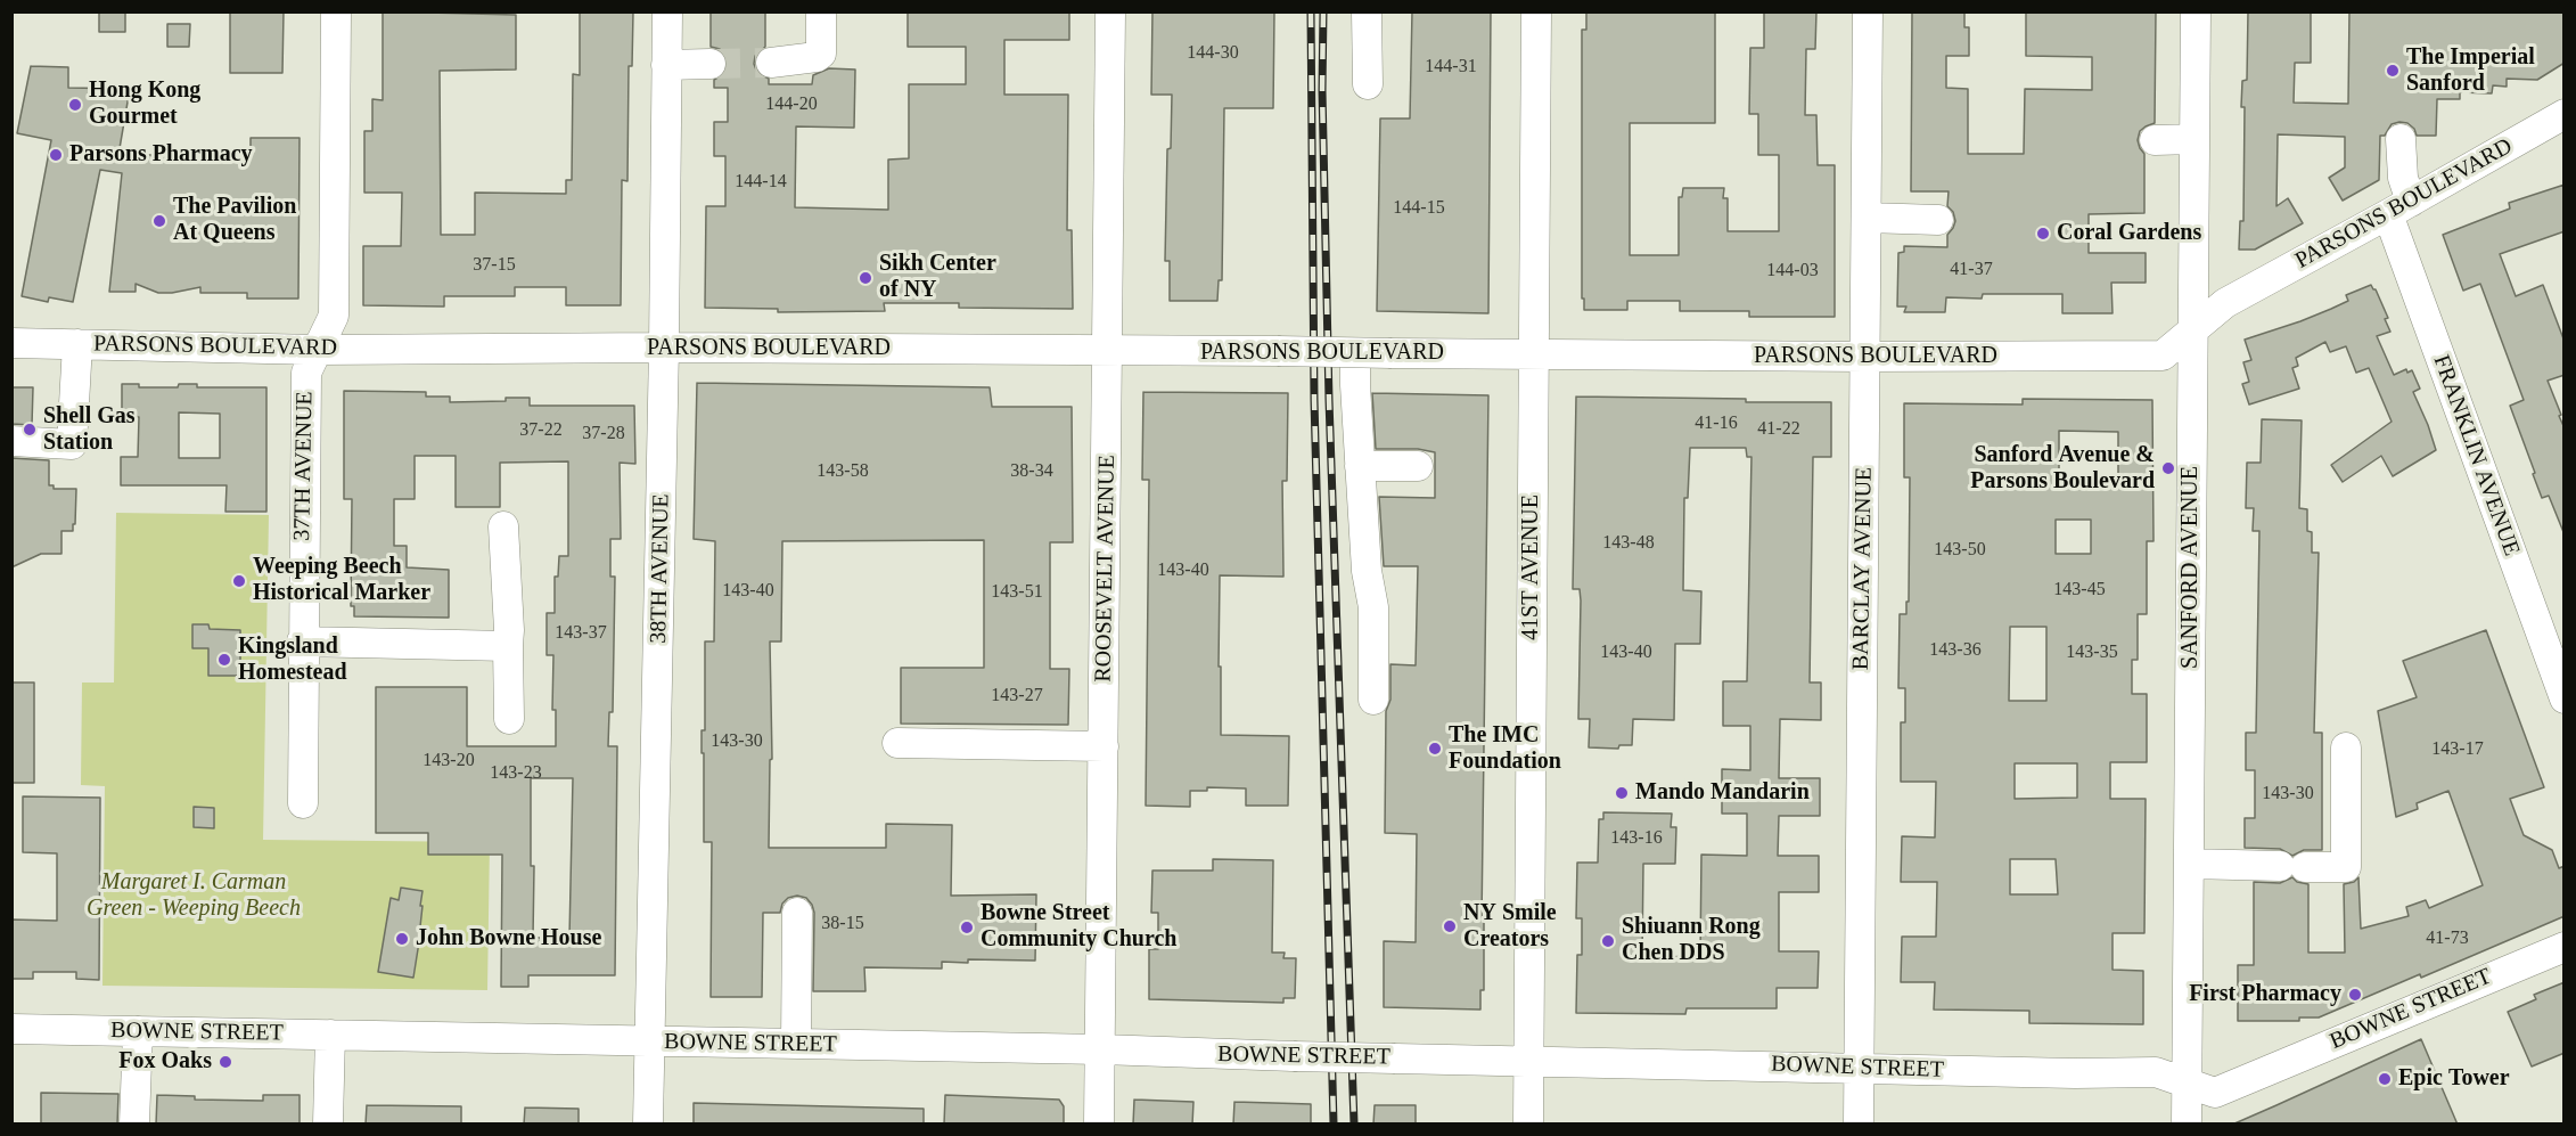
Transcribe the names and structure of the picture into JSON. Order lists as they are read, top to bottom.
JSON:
{
  "streets": {
    "street": [
      "PARSONS BOULEVARD",
      "FRANKLIN AVENUE",
      "37TH AVENUE",
      "41ST AVENUE",
      "SANFORD AVENUE",
      "38TH AVENUE",
      "ROOSEVELT AVENUE",
      "BARCLAY AVENUE",
      "BOWNE STREET"
    ]
  },
  "crossings": [
    ["PARSONS BOULEVARD", "FRANKLIN AVENUE"],
    ["PARSONS BOULEVARD", "37TH AVENUE"],
    ["PARSONS BOULEVARD", "41ST AVENUE"],
    ["PARSONS BOULEVARD", "SANFORD AVENUE"],
    ["PARSONS BOULEVARD", "38TH AVENUE"],
    ["PARSONS BOULEVARD", "ROOSEVELT AVENUE"],
    ["PARSONS BOULEVARD", "BARCLAY AVENUE"],
    ["41ST AVENUE", "BOWNE STREET"],
    ["SANFORD AVENUE", "BOWNE STREET"],
    ["38TH AVENUE", "BOWNE STREET"],
    ["ROOSEVELT AVENUE", "BOWNE STREET"],
    ["BARCLAY AVENUE", "BOWNE STREET"]
  ],
  "parks": ["Margaret I. Carman Green - Weeping Beech"],
  "places": [
    "The Imperial Sanford",
    "Hong Kong Gourmet",
    "Parsons Pharmacy",
    "The Pavilion At Queens",
    "Coral Gardens",
    "Sikh Center of NY",
    "Shell Gas Station",
    "Sanford Avenue & Parsons Boulevard",
    "Weeping Beech Historical Marker",
    "Kingsland Homestead",
    "The IMC Foundation",
    "Mando Mandarin",
    "NY Smile Creators",
    "Bowne Street Community Church",
    "John Bowne House",
    "Shiuann Rong Chen DDS",
    "First Pharmacy",
    "Fox Oaks",
    "Epic Tower"
  ],
  "house_numbers": [
    "144-30",
    "144-31",
    "144-20",
    "144-14",
    "144-15",
    "37-15",
    "41-37",
    "144-03",
    "41-16",
    "41-22",
    "37-22",
    "37-28",
    "143-58",
    "38-34",
    "143-48",
    "143-50",
    "143-40",
    "143-45",
    "143-40",
    "143-51",
    "143-37",
    "143-36",
    "143-40",
    "143-35",
    "143-27",
    "143-30",
    "143-17",
    "143-20",
    "143-23",
    "143-30",
    "143-16",
    "38-15",
    "41-73"
  ]
}
